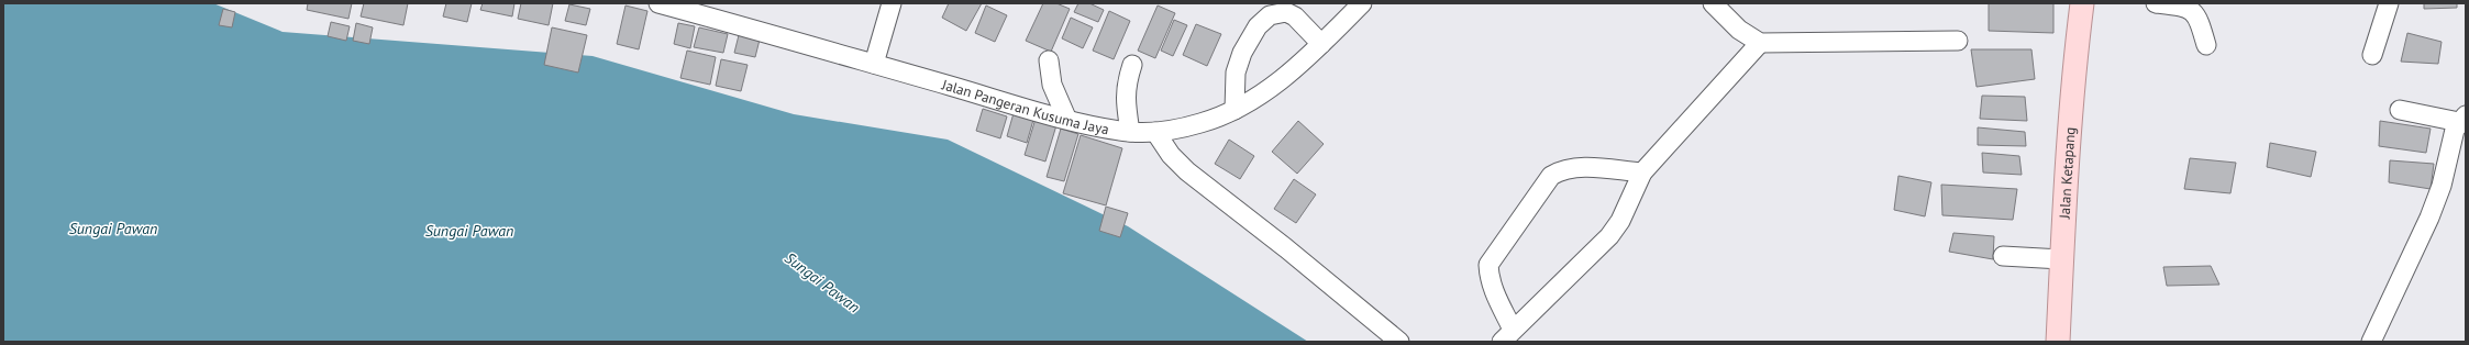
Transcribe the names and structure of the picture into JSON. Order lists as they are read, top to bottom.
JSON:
{
  "streets": {
    "main road": ["Jalan Ketapang"],
    "street": ["Jalan Pangeran Kusuma Jaya"]
  },
  "water": ["Sungai Pawan"]
}
